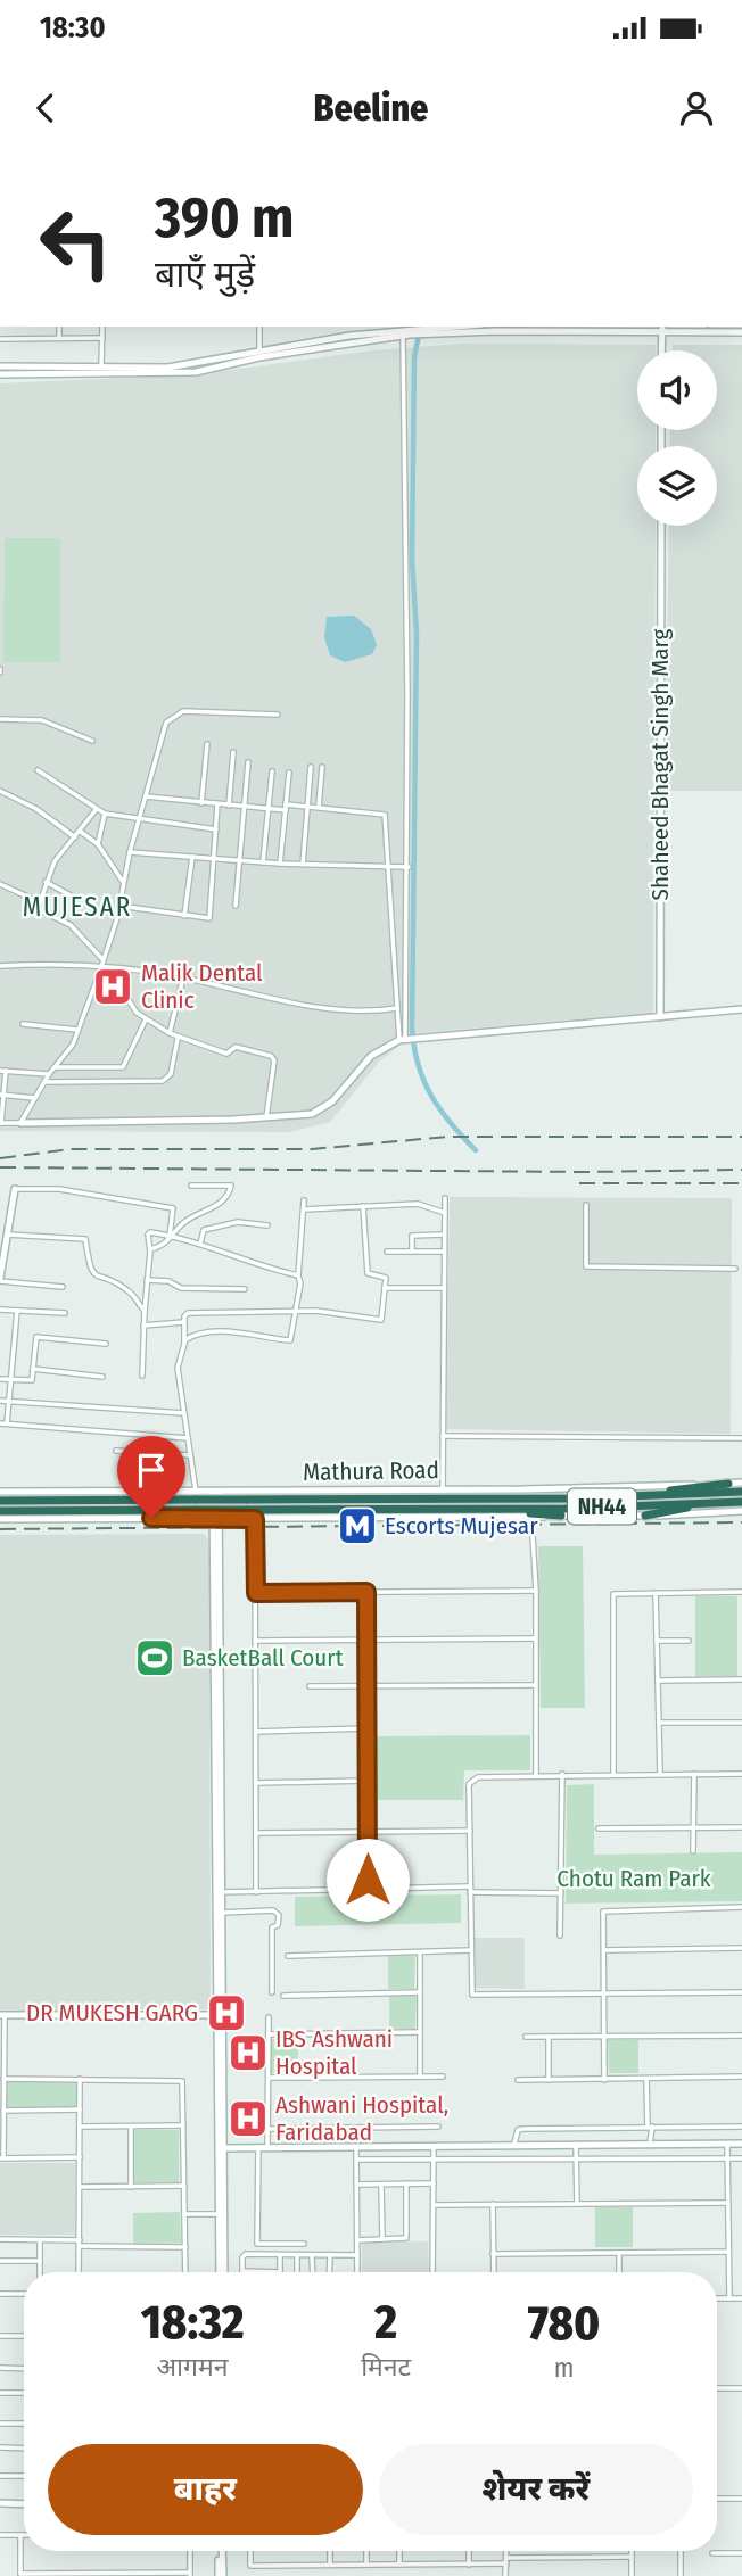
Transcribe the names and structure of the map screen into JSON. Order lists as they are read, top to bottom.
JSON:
{
  "streets": {
    "highway": ["NH44"],
    "street": ["Shaheed Bhagat Singh Marg", "Mathura Road"]
  },
  "districts": ["MUJESAR"],
  "parks": ["Chotu Ram Park"],
  "places": {
    "hospital": [
      "Malik Dental Clinic",
      "DR MUKESH GARG",
      "IBS Ashwani Hospital",
      "Ashwani Hospital, Faridabad"
    ],
    "metro station": ["Escorts Mujesar"],
    "sports": ["BasketBall Court"]
  },
  "page": {
    "status": "18:30",
    "header": "Beeline",
    "turn": ["390 m", "बाएँ मुड़ें"],
    "eta": [
      "18:32",
      "आगमन",
      "2",
      "मिनट",
      "780",
      "m"
    ],
    "buttons": ["बाहर", "शेयर करें"]
  }
}
